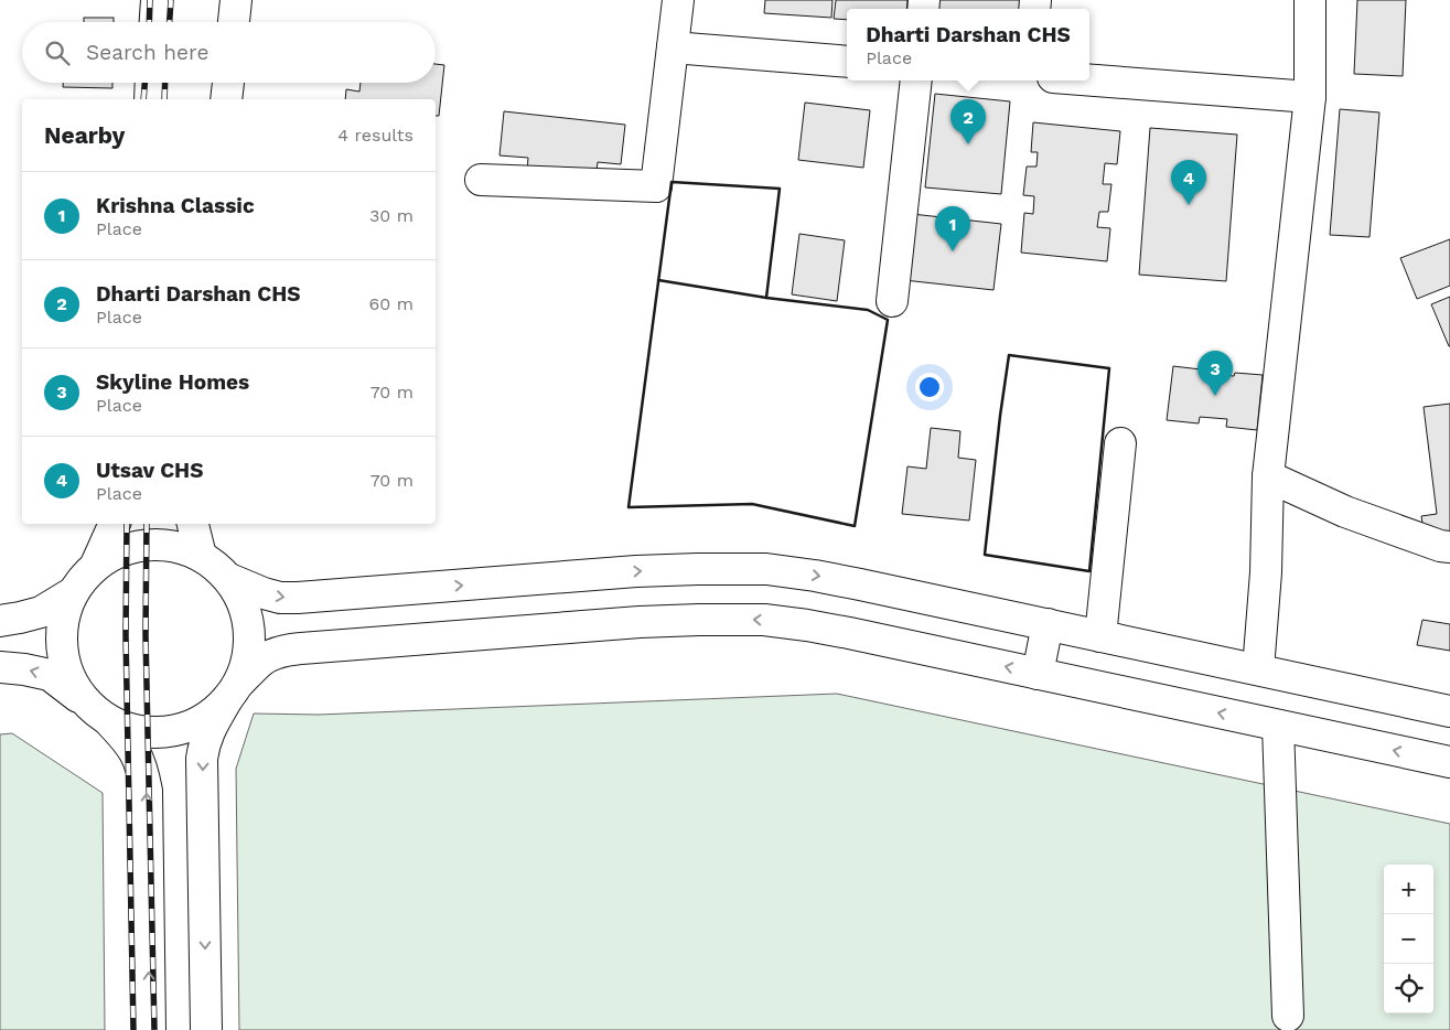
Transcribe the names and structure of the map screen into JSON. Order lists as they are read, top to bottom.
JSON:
{
  "page": {
    "popup": ["Dharti Darshan CHS", "Place"],
    "search": "Search here",
    "pins": [
      "2",
      "4",
      "1",
      "3"
    ],
    "heading": ["Nearby", "4 results"],
    "list": [
      {
        "mark": "1",
        "name": "Krishna Classic",
        "note": "Place",
        "value": "30 m"
      },
      {
        "mark": "2",
        "name": "Dharti Darshan CHS",
        "note": "Place",
        "value": "60 m"
      },
      {
        "mark": "3",
        "name": "Skyline Homes",
        "note": "Place",
        "value": "70 m"
      },
      {
        "mark": "4",
        "name": "Utsav CHS",
        "note": "Place",
        "value": "70 m"
      }
    ],
    "map_buttons": ["+", "−"]
  }
}
